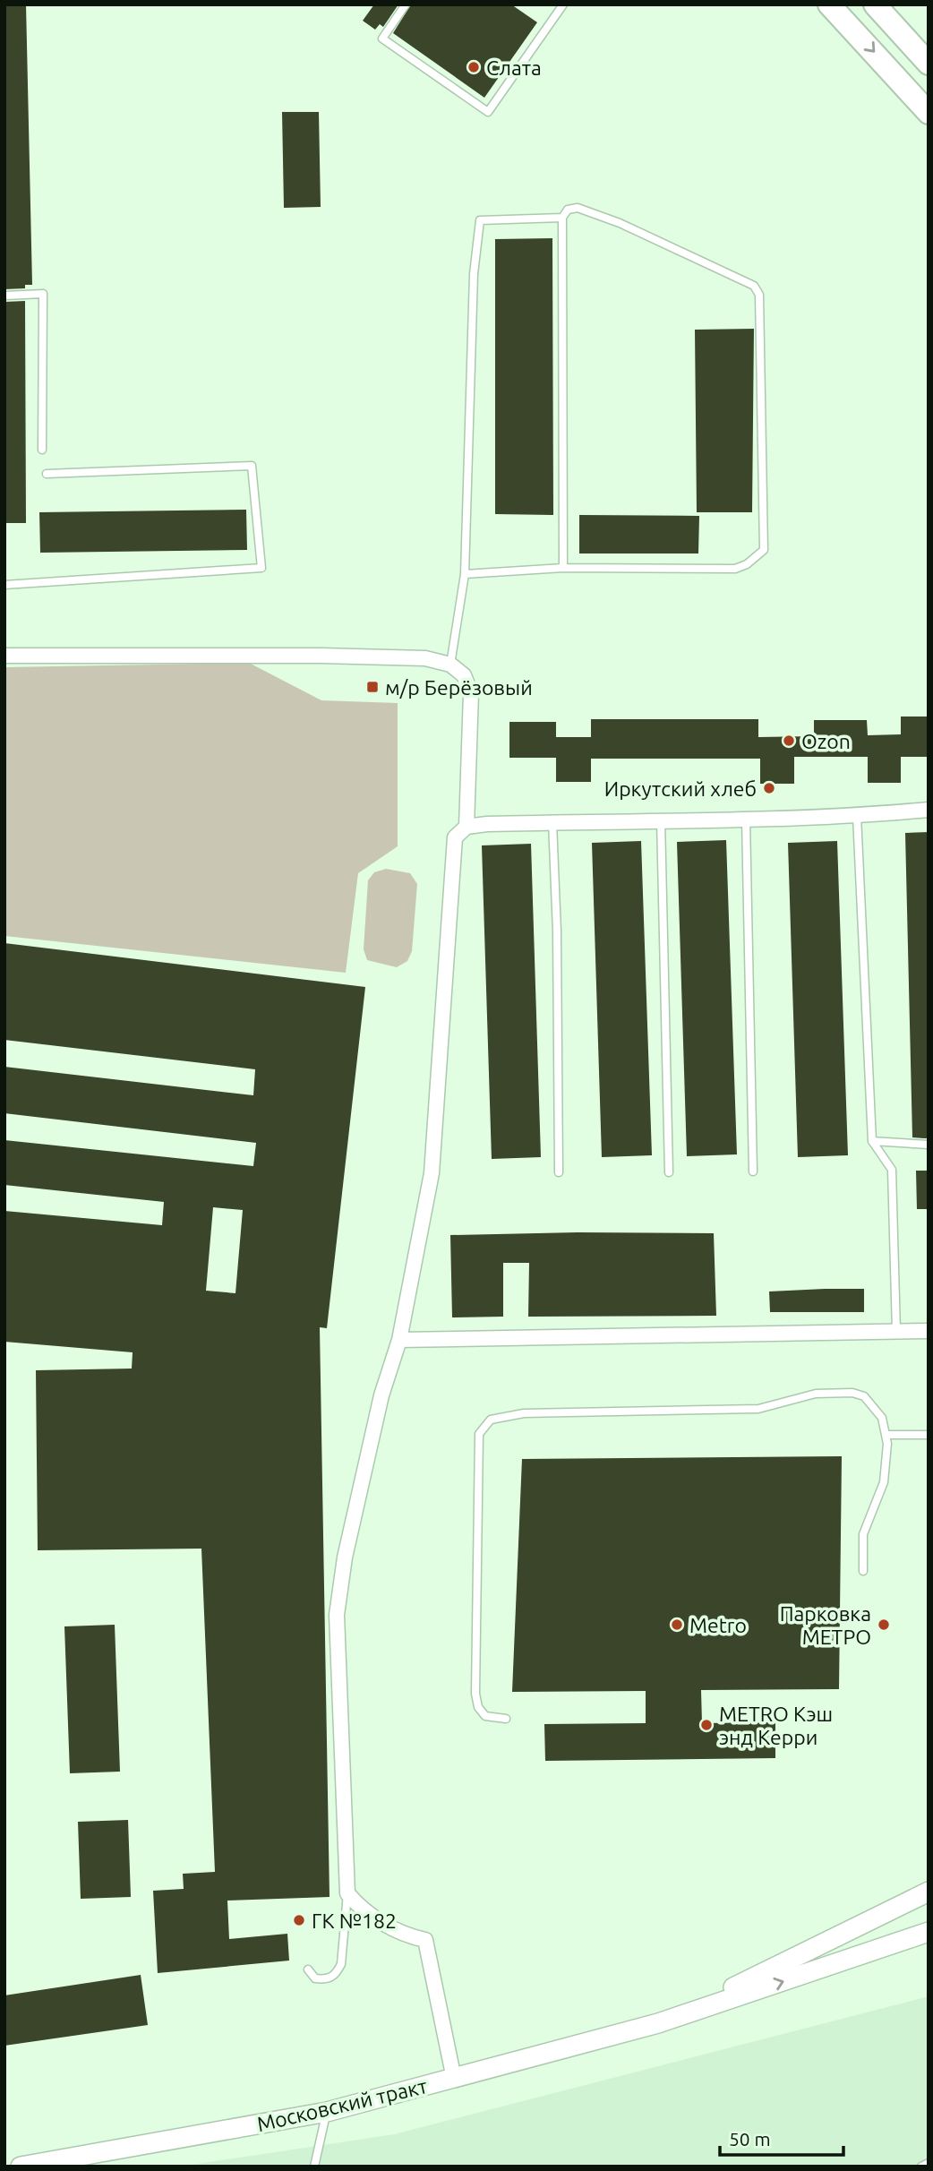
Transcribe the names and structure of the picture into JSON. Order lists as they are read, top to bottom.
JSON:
{
  "streets": {
    "main road": ["Московский тракт"]
  },
  "places": {
    "other": [
      "Слата",
      "Ozon",
      "Иркутский хлеб",
      "Metro",
      "Парковка МЕТРО",
      "METRO Кэш энд Керри",
      "ГК №182"
    ],
    "transit": ["м/р Берёзовый"]
  },
  "scale_bar": "50 m"
}
